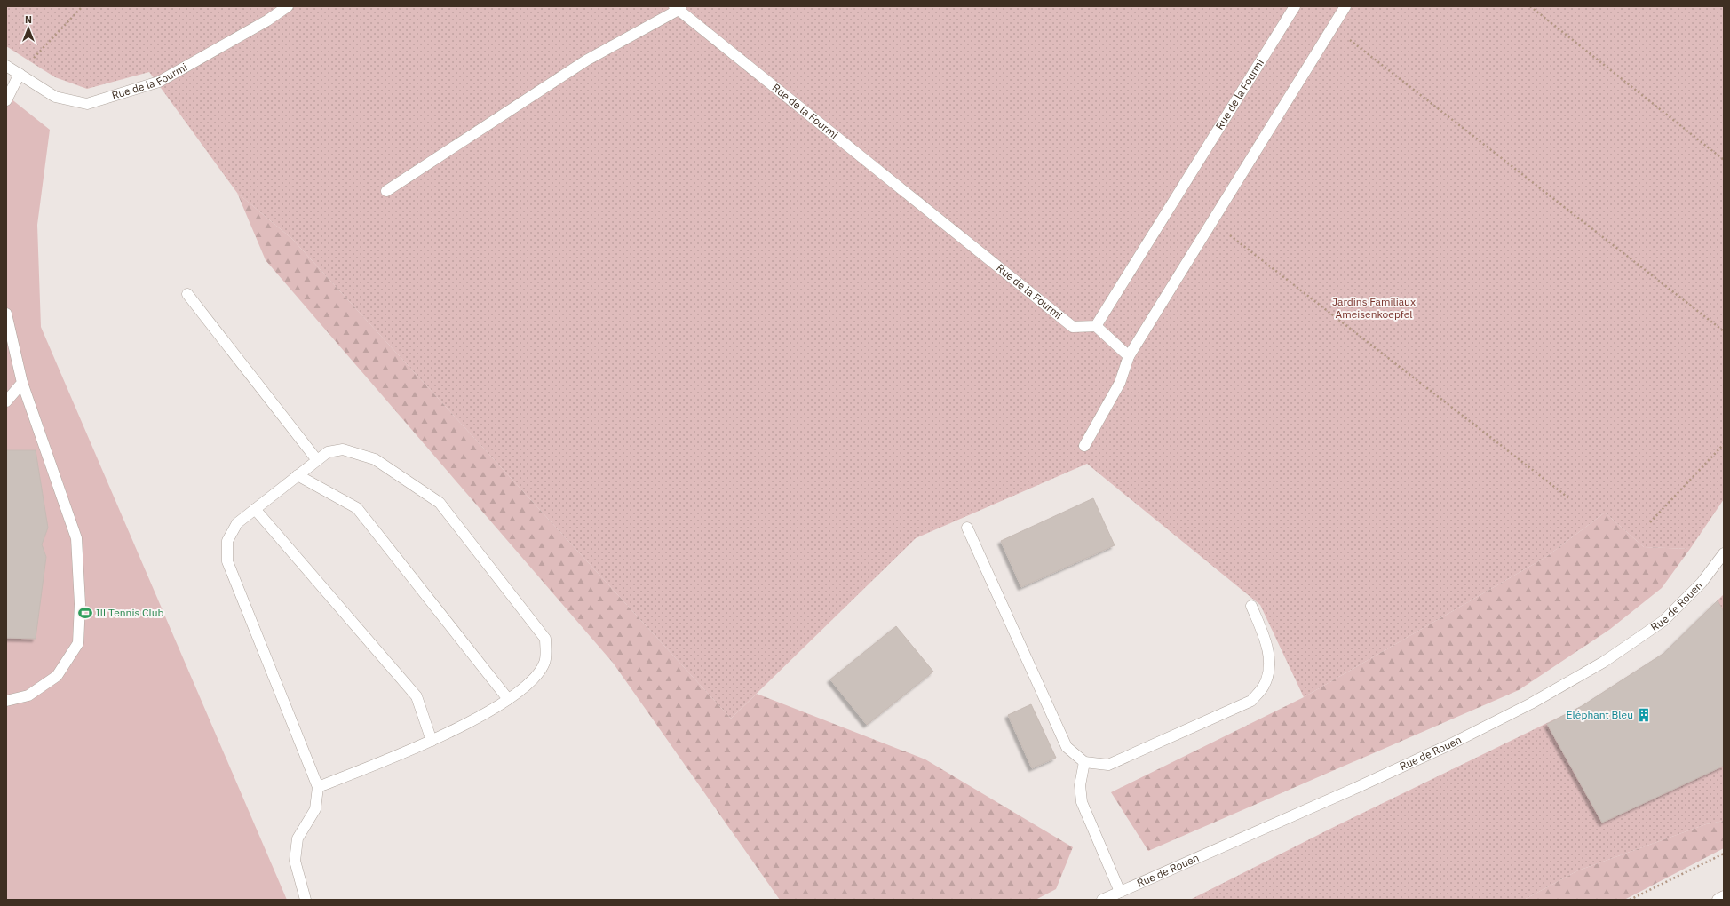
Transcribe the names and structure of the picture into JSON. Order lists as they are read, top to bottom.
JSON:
{
  "streets": {
    "street": ["Rue de la Fourmi", "Rue de Rouen"]
  },
  "parks": ["Jardins Familiaux Ameisenkoepfel"],
  "places": {
    "sports": ["Ill Tennis Club"],
    "building": ["Eléphant Bleu"]
  },
  "north": "top"
}
